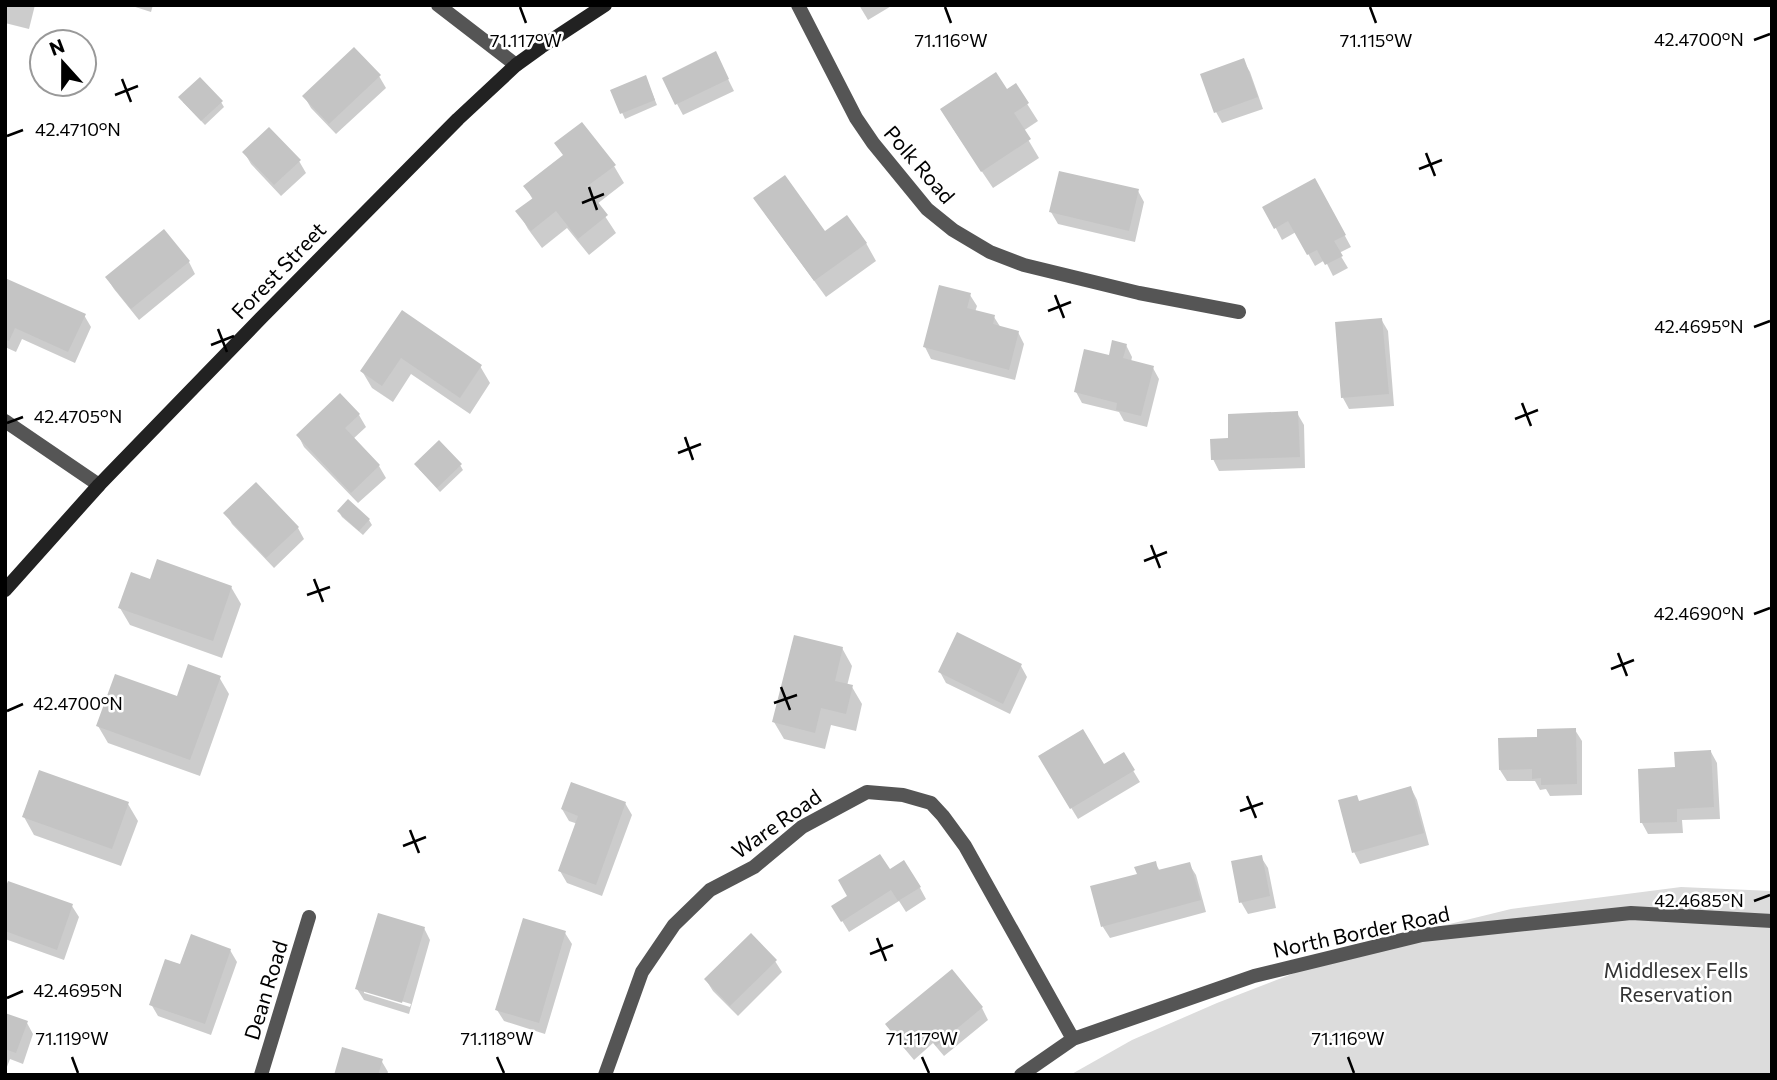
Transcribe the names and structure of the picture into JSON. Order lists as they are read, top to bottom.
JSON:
{
  "streets": {
    "main road": ["Forest Street"],
    "street": [
      "Polk Road",
      "Ware Road",
      "North Border Road",
      "Dean Road"
    ]
  },
  "crossings": [
    ["Ware Road", "North Border Road"]
  ],
  "parks": ["Middlesex Fells Reservation"],
  "north": "top",
  "coordinates": [
    "42.4700°N",
    "71.117°W",
    "71.116°W",
    "71.115°W",
    "42.4710°N",
    "42.4695°N",
    "42.4705°N",
    "42.4690°N",
    "42.4685°N",
    "71.119°W",
    "71.118°W"
  ]
}
